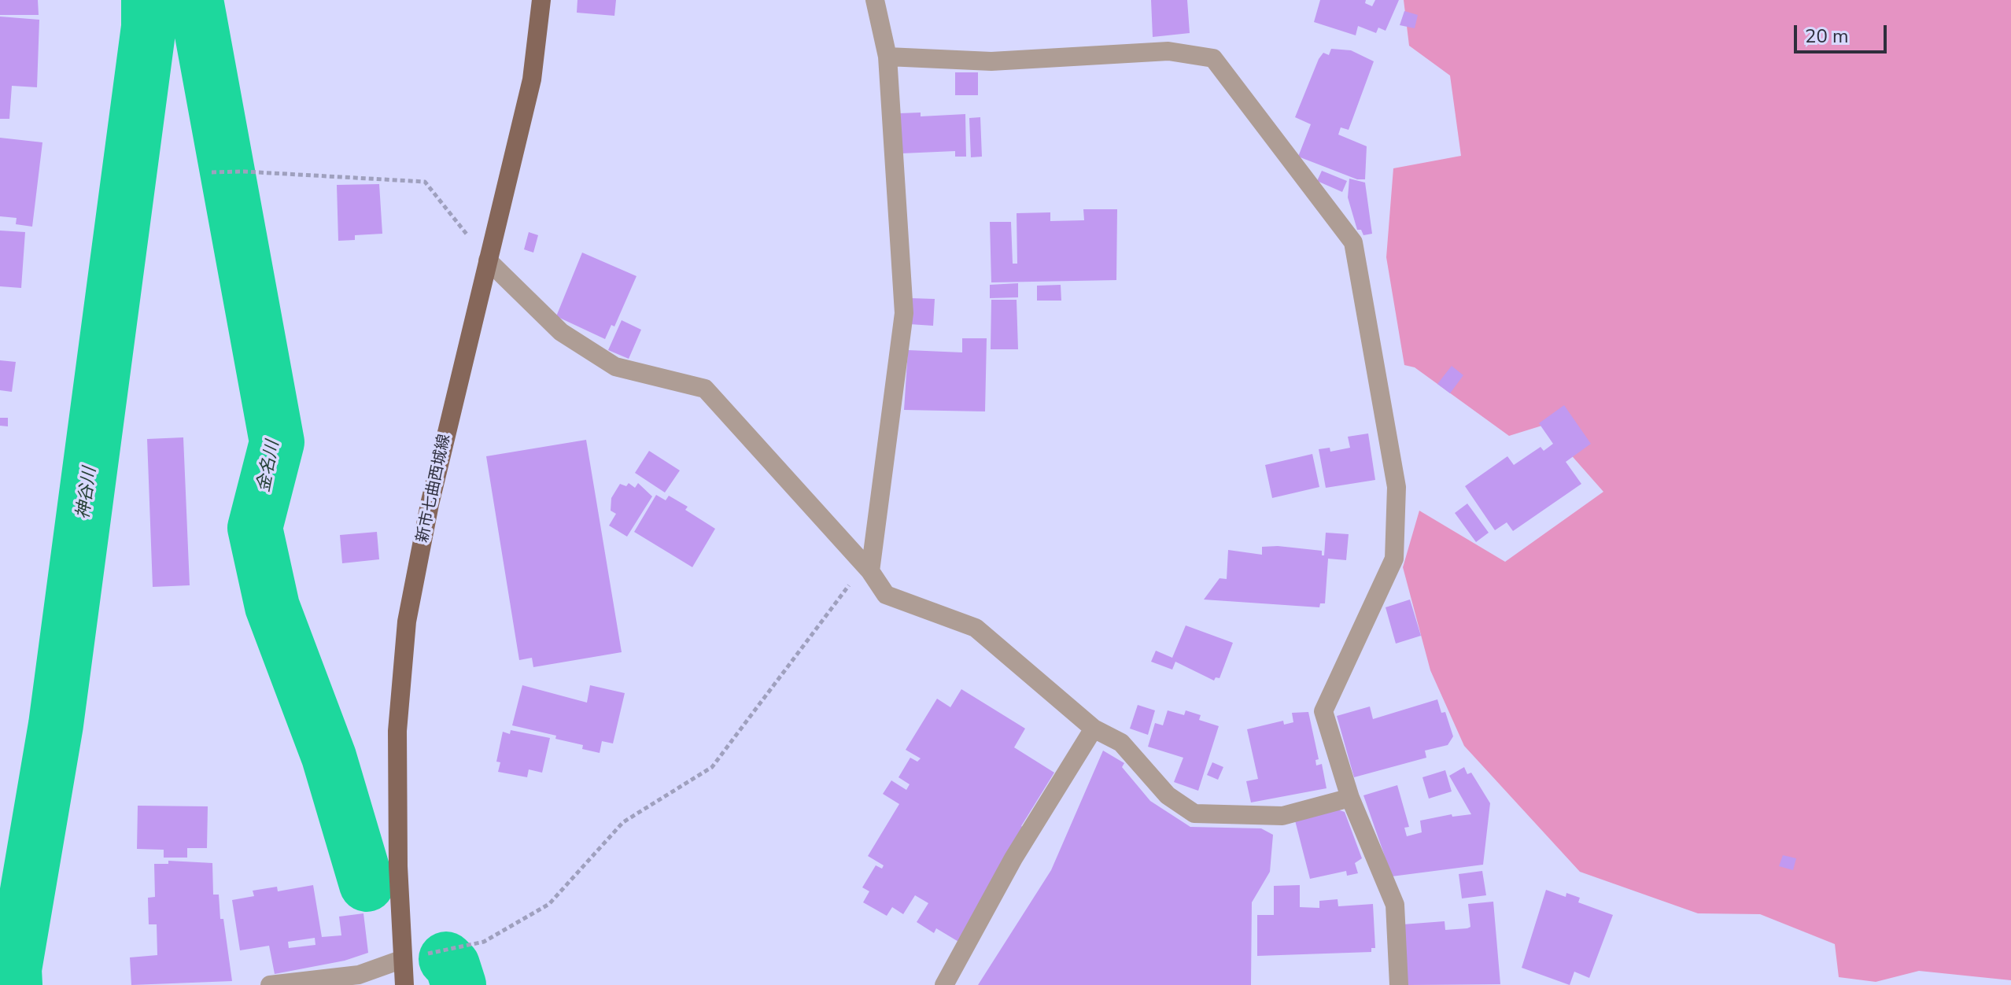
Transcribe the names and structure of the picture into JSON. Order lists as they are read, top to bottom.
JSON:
{
  "streets": {
    "main road": ["新市七曲西城線"]
  },
  "water": ["金名川", "神谷川"],
  "scale_bar": "20 m"
}
